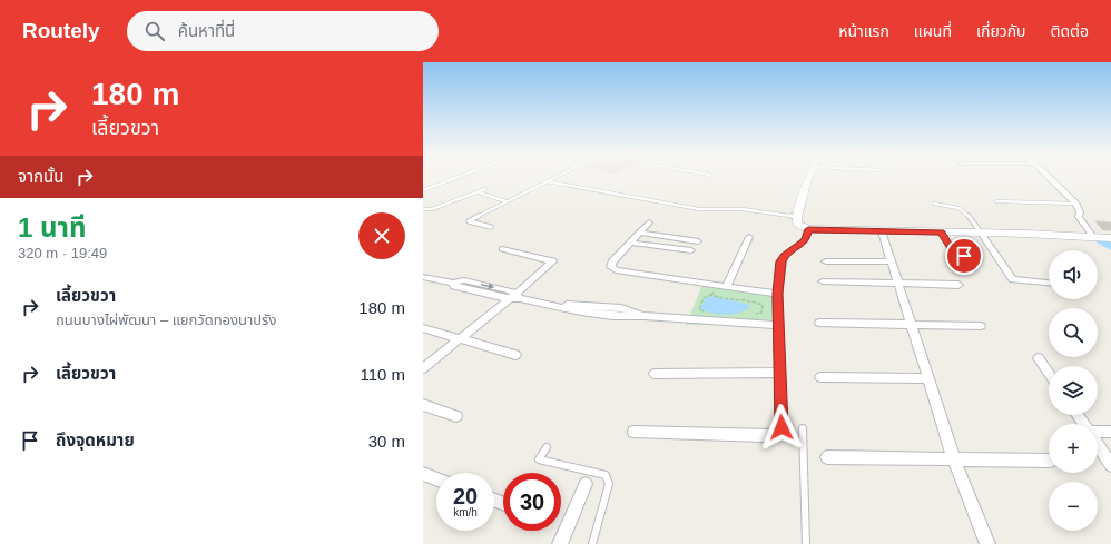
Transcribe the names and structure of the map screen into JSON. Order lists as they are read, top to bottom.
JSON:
{
  "page": {
    "header": "Routely",
    "search": "ค้นหาที่นี่",
    "nav": [
      "หน้าแรก",
      "แผนที่",
      "เกี่ยวกับ",
      "ติดต่อ"
    ],
    "turn": ["180 m", "เลี้ยวขวา"],
    "then": "จากนั้น",
    "heading": ["1 นาที", "320 m · 19:49"],
    "map_buttons": ["+", "−"],
    "list": [
      {
        "name": "เลี้ยวขวา",
        "note": "ถนนบางไผ่พัฒนา – แยกวัดทองนาปรัง",
        "value": "180 m"
      },
      {
        "name": "เลี้ยวขวา",
        "value": "110 m"
      },
      {
        "name": "ถึงจุดหมาย",
        "value": "30 m"
      }
    ],
    "speed": "20 km/h",
    "limit": "30"
  }
}
